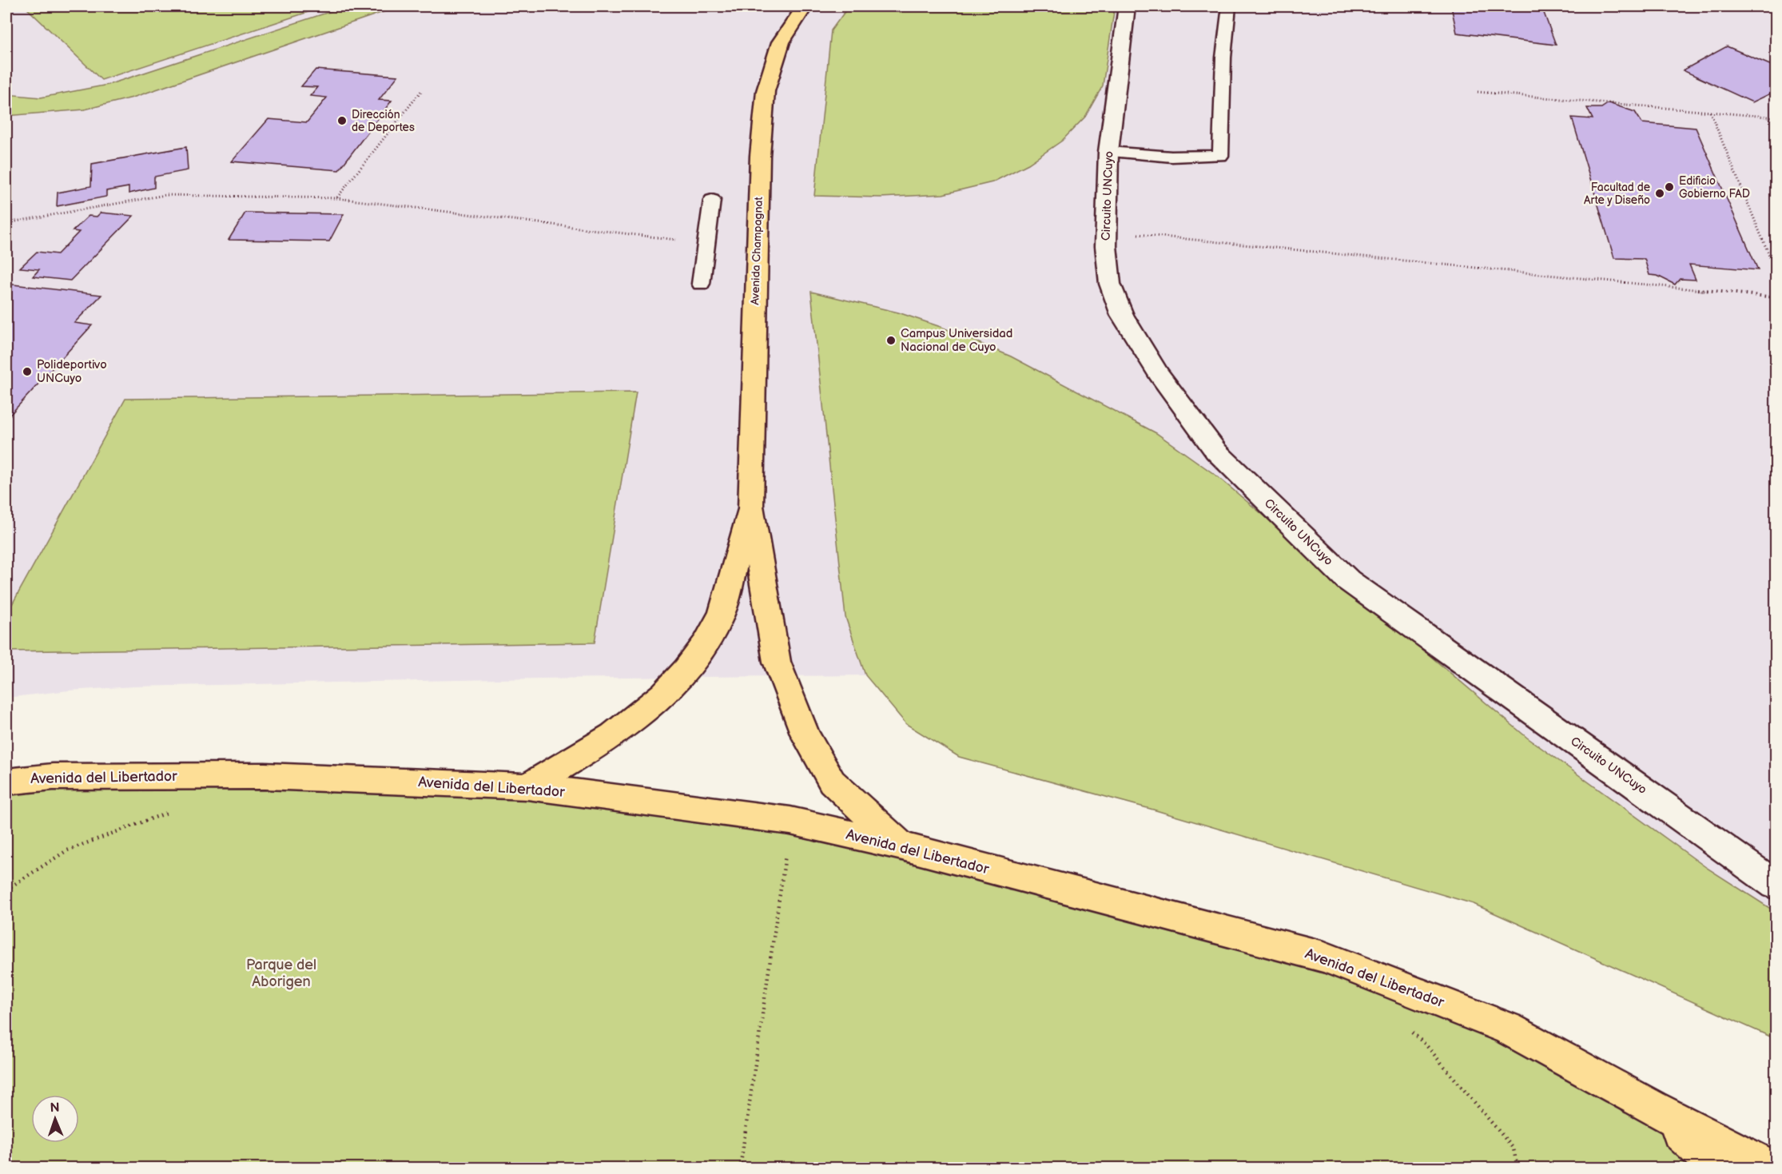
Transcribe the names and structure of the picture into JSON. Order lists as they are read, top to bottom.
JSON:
{
  "streets": {
    "main road": ["Avenida Champagnat", "Avenida del Libertador"],
    "street": ["Circuito UNCuyo"]
  },
  "crossings": [
    ["Avenida Champagnat", "Avenida del Libertador"]
  ],
  "parks": ["Parque del Aborigen"],
  "places": [
    "Dirección de Deportes",
    "Edificio Gobierno FAD",
    "Facultad de Arte y Diseño",
    "Campus Universidad Nacional de Cuyo",
    "Polideportivo UNCuyo"
  ],
  "north": "top"
}
